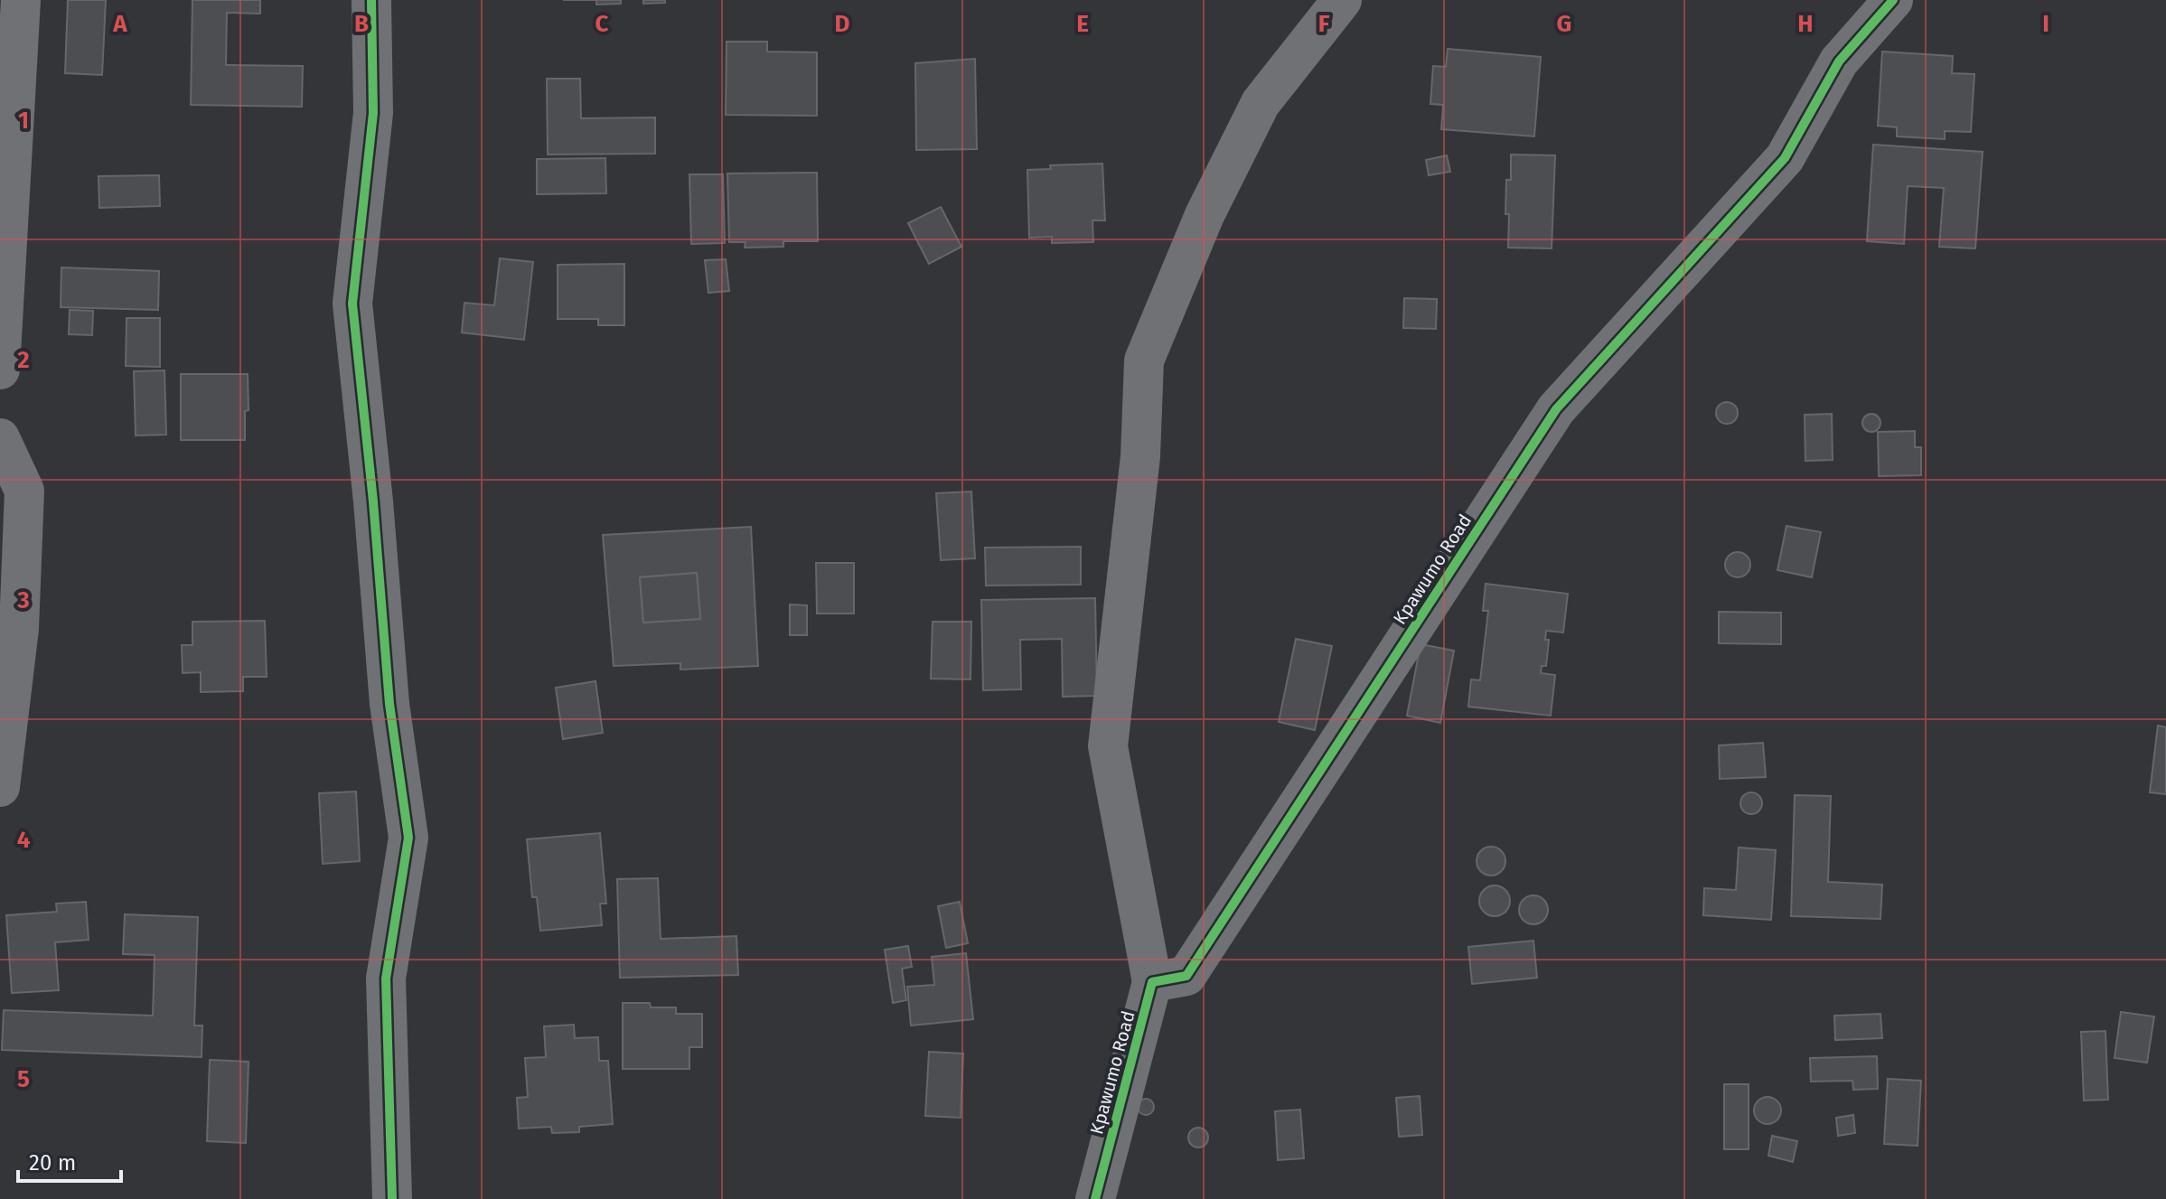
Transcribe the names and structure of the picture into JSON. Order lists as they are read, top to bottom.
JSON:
{
  "streets": {
    "street": ["Kpawumo Road"]
  },
  "scale_bar": "20 m",
  "grid": {
    "columns": [
      "A",
      "B",
      "C",
      "D",
      "E",
      "F",
      "G",
      "H",
      "I"
    ],
    "rows": [
      "1",
      "2",
      "3",
      "4",
      "5"
    ]
  }
}
